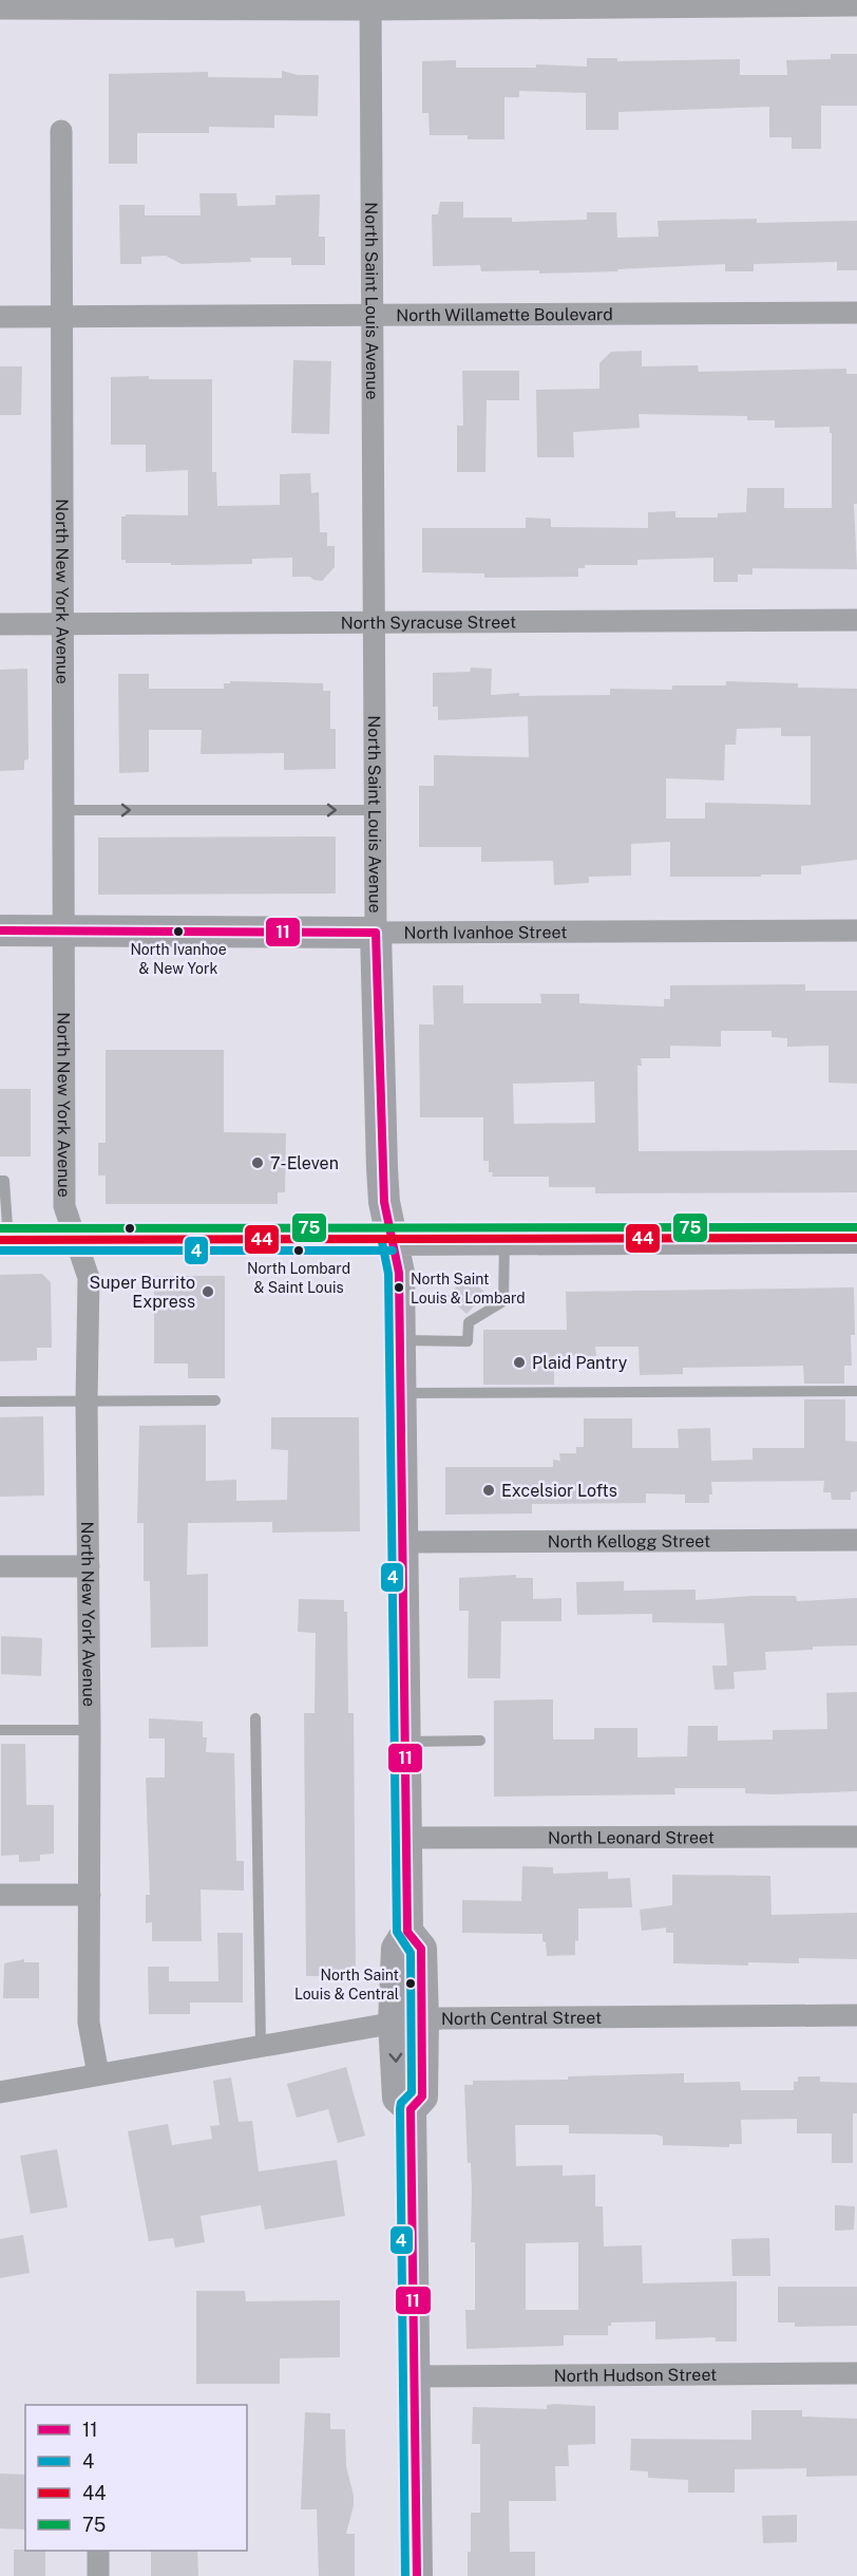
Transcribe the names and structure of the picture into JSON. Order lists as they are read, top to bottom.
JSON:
{
  "streets": {
    "main road": ["North Saint Louis Avenue", "North Ivanhoe Street"],
    "street": [
      "North Willamette Boulevard",
      "North New York Avenue",
      "North Syracuse Street",
      "North Kellogg Street",
      "North Leonard Street",
      "North Central Street",
      "North Hudson Street"
    ]
  },
  "crossings": [
    ["North Saint Louis Avenue", "North Willamette Boulevard"],
    ["North Saint Louis Avenue", "North Syracuse Street"],
    ["North Saint Louis Avenue", "North Ivanhoe Street"],
    ["North Saint Louis Avenue", "North Kellogg Street"],
    ["North Saint Louis Avenue", "North Leonard Street"],
    ["North Saint Louis Avenue", "North Central Street"],
    ["North Saint Louis Avenue", "North Hudson Street"],
    ["North Willamette Boulevard", "North New York Avenue"],
    ["North New York Avenue", "North Syracuse Street"],
    ["North New York Avenue", "North Ivanhoe Street"],
    ["North New York Avenue", "North Central Street"]
  ],
  "places": [
    "North Ivanhoe & New York",
    "7-Eleven",
    "North Lombard & Saint Louis",
    "North Saint Louis & Lombard",
    "Super Burrito Express",
    "Plaid Pantry",
    "Excelsior Lofts",
    "North Saint Louis & Central"
  ],
  "lines": [
    "transit line 11",
    "transit line 75",
    "transit line 44",
    "transit line 4"
  ],
  "legend": [
    "11",
    "4",
    "44",
    "75"
  ]
}
